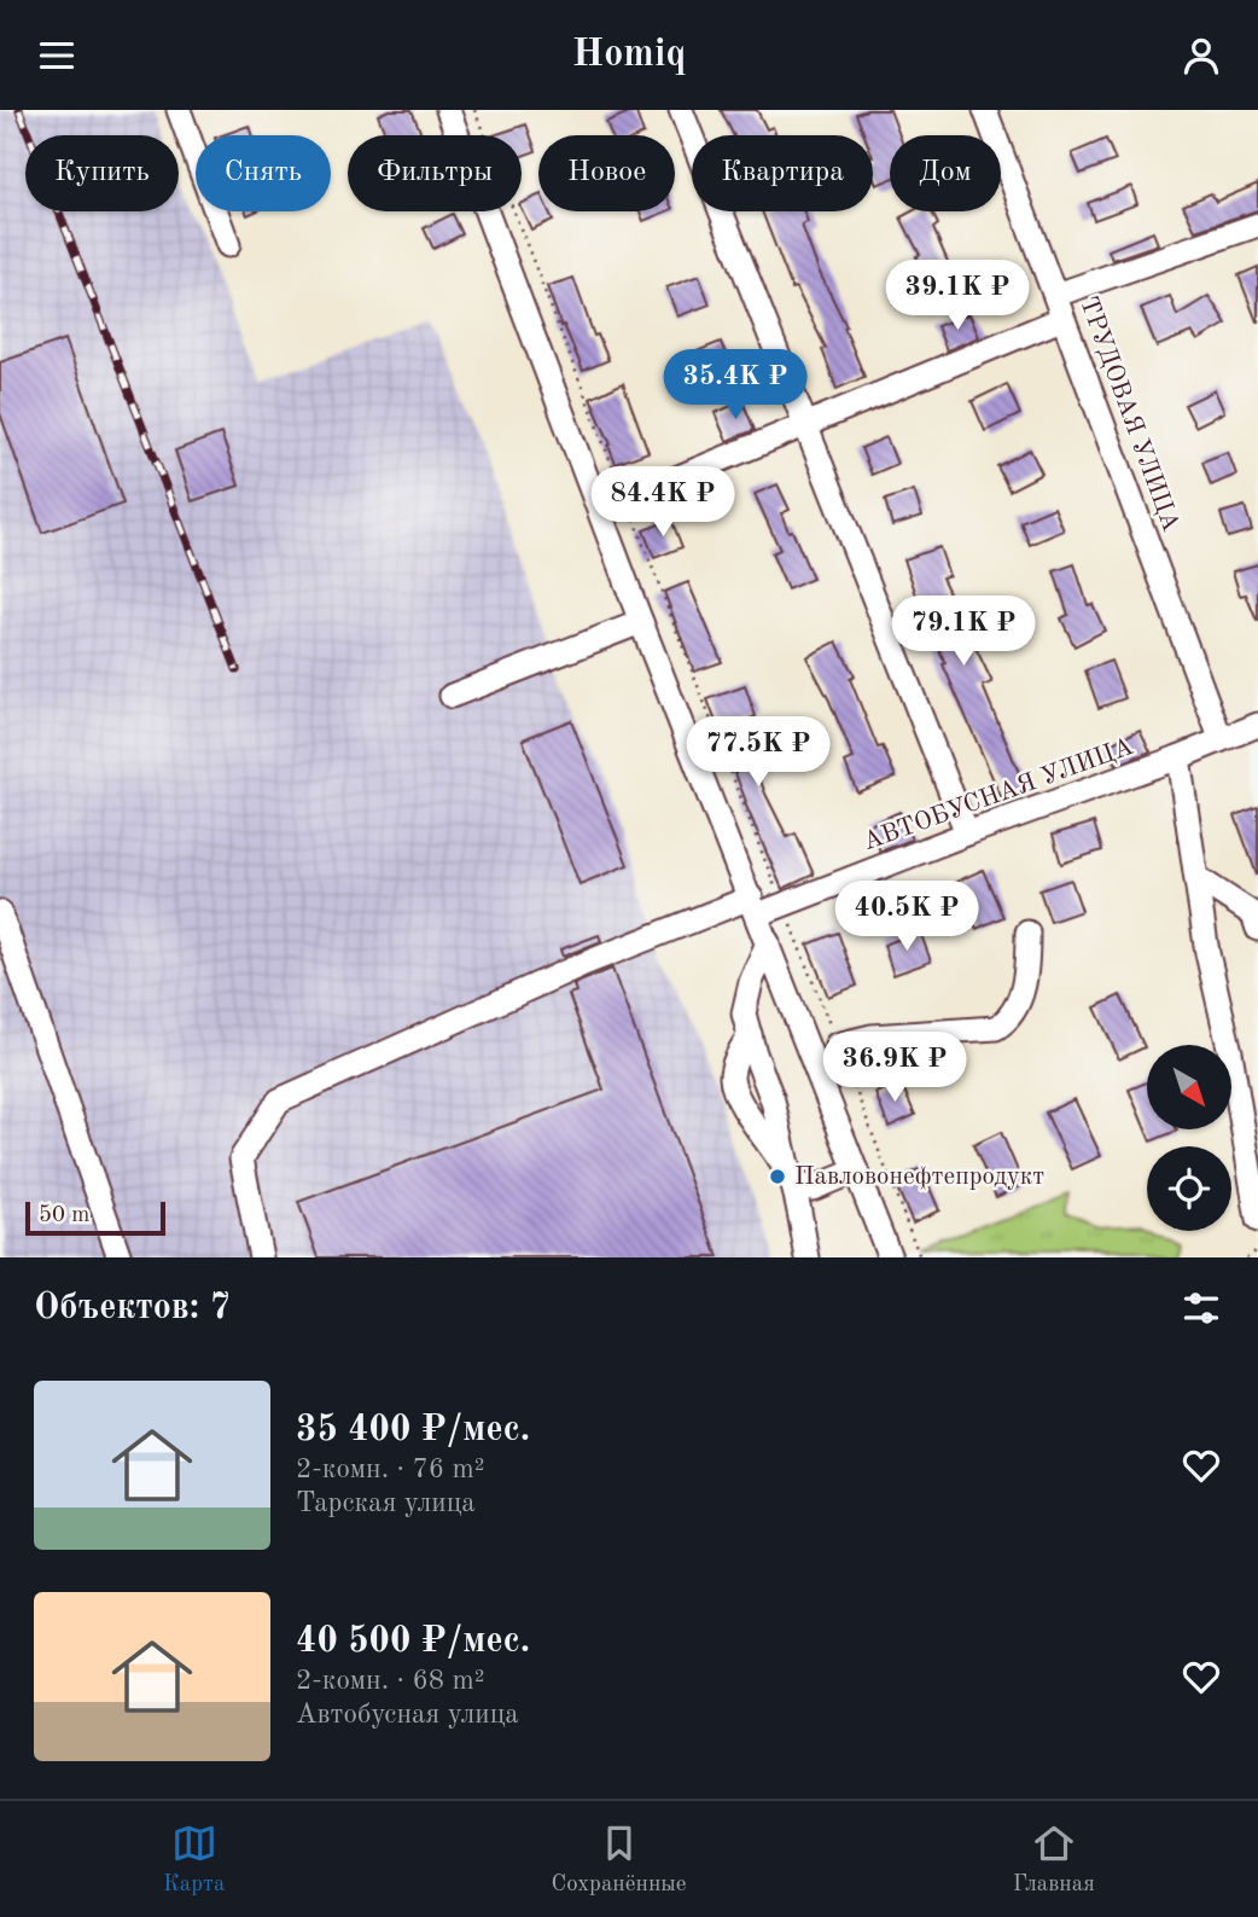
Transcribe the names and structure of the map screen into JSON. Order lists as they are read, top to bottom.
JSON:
{
  "streets": {
    "street": ["ТРУДОВАЯ УЛИЦА", "АВТОБУСНАЯ УЛИЦА"]
  },
  "crossings": [
    ["ТРУДОВАЯ УЛИЦА", "АВТОБУСНАЯ УЛИЦА"]
  ],
  "places": ["Павловонефтепродукт"],
  "scale_bar": "50 m",
  "north": "bottom right",
  "page": {
    "header": "Homiq",
    "chip": [
      "Купить",
      "Снять",
      "Фильтры",
      "Новое",
      "Квартира",
      "Дом"
    ],
    "price": [
      "39.1K ₽",
      "35.4K ₽",
      "84.4K ₽",
      "79.1K ₽",
      "77.5K ₽",
      "40.5K ₽",
      "36.9K ₽"
    ],
    "scale": "50 m",
    "heading": "Объектов: 7",
    "list": [
      {
        "name": "35 400 ₽/мес.",
        "note": "2-комн. · 76 m² · Тарская улица"
      },
      {
        "name": "40 500 ₽/мес.",
        "note": "2-комн. · 68 m² · Автобусная улица"
      }
    ],
    "tabs": ["Карта", "Сохранённые", "Главная"]
  }
}
